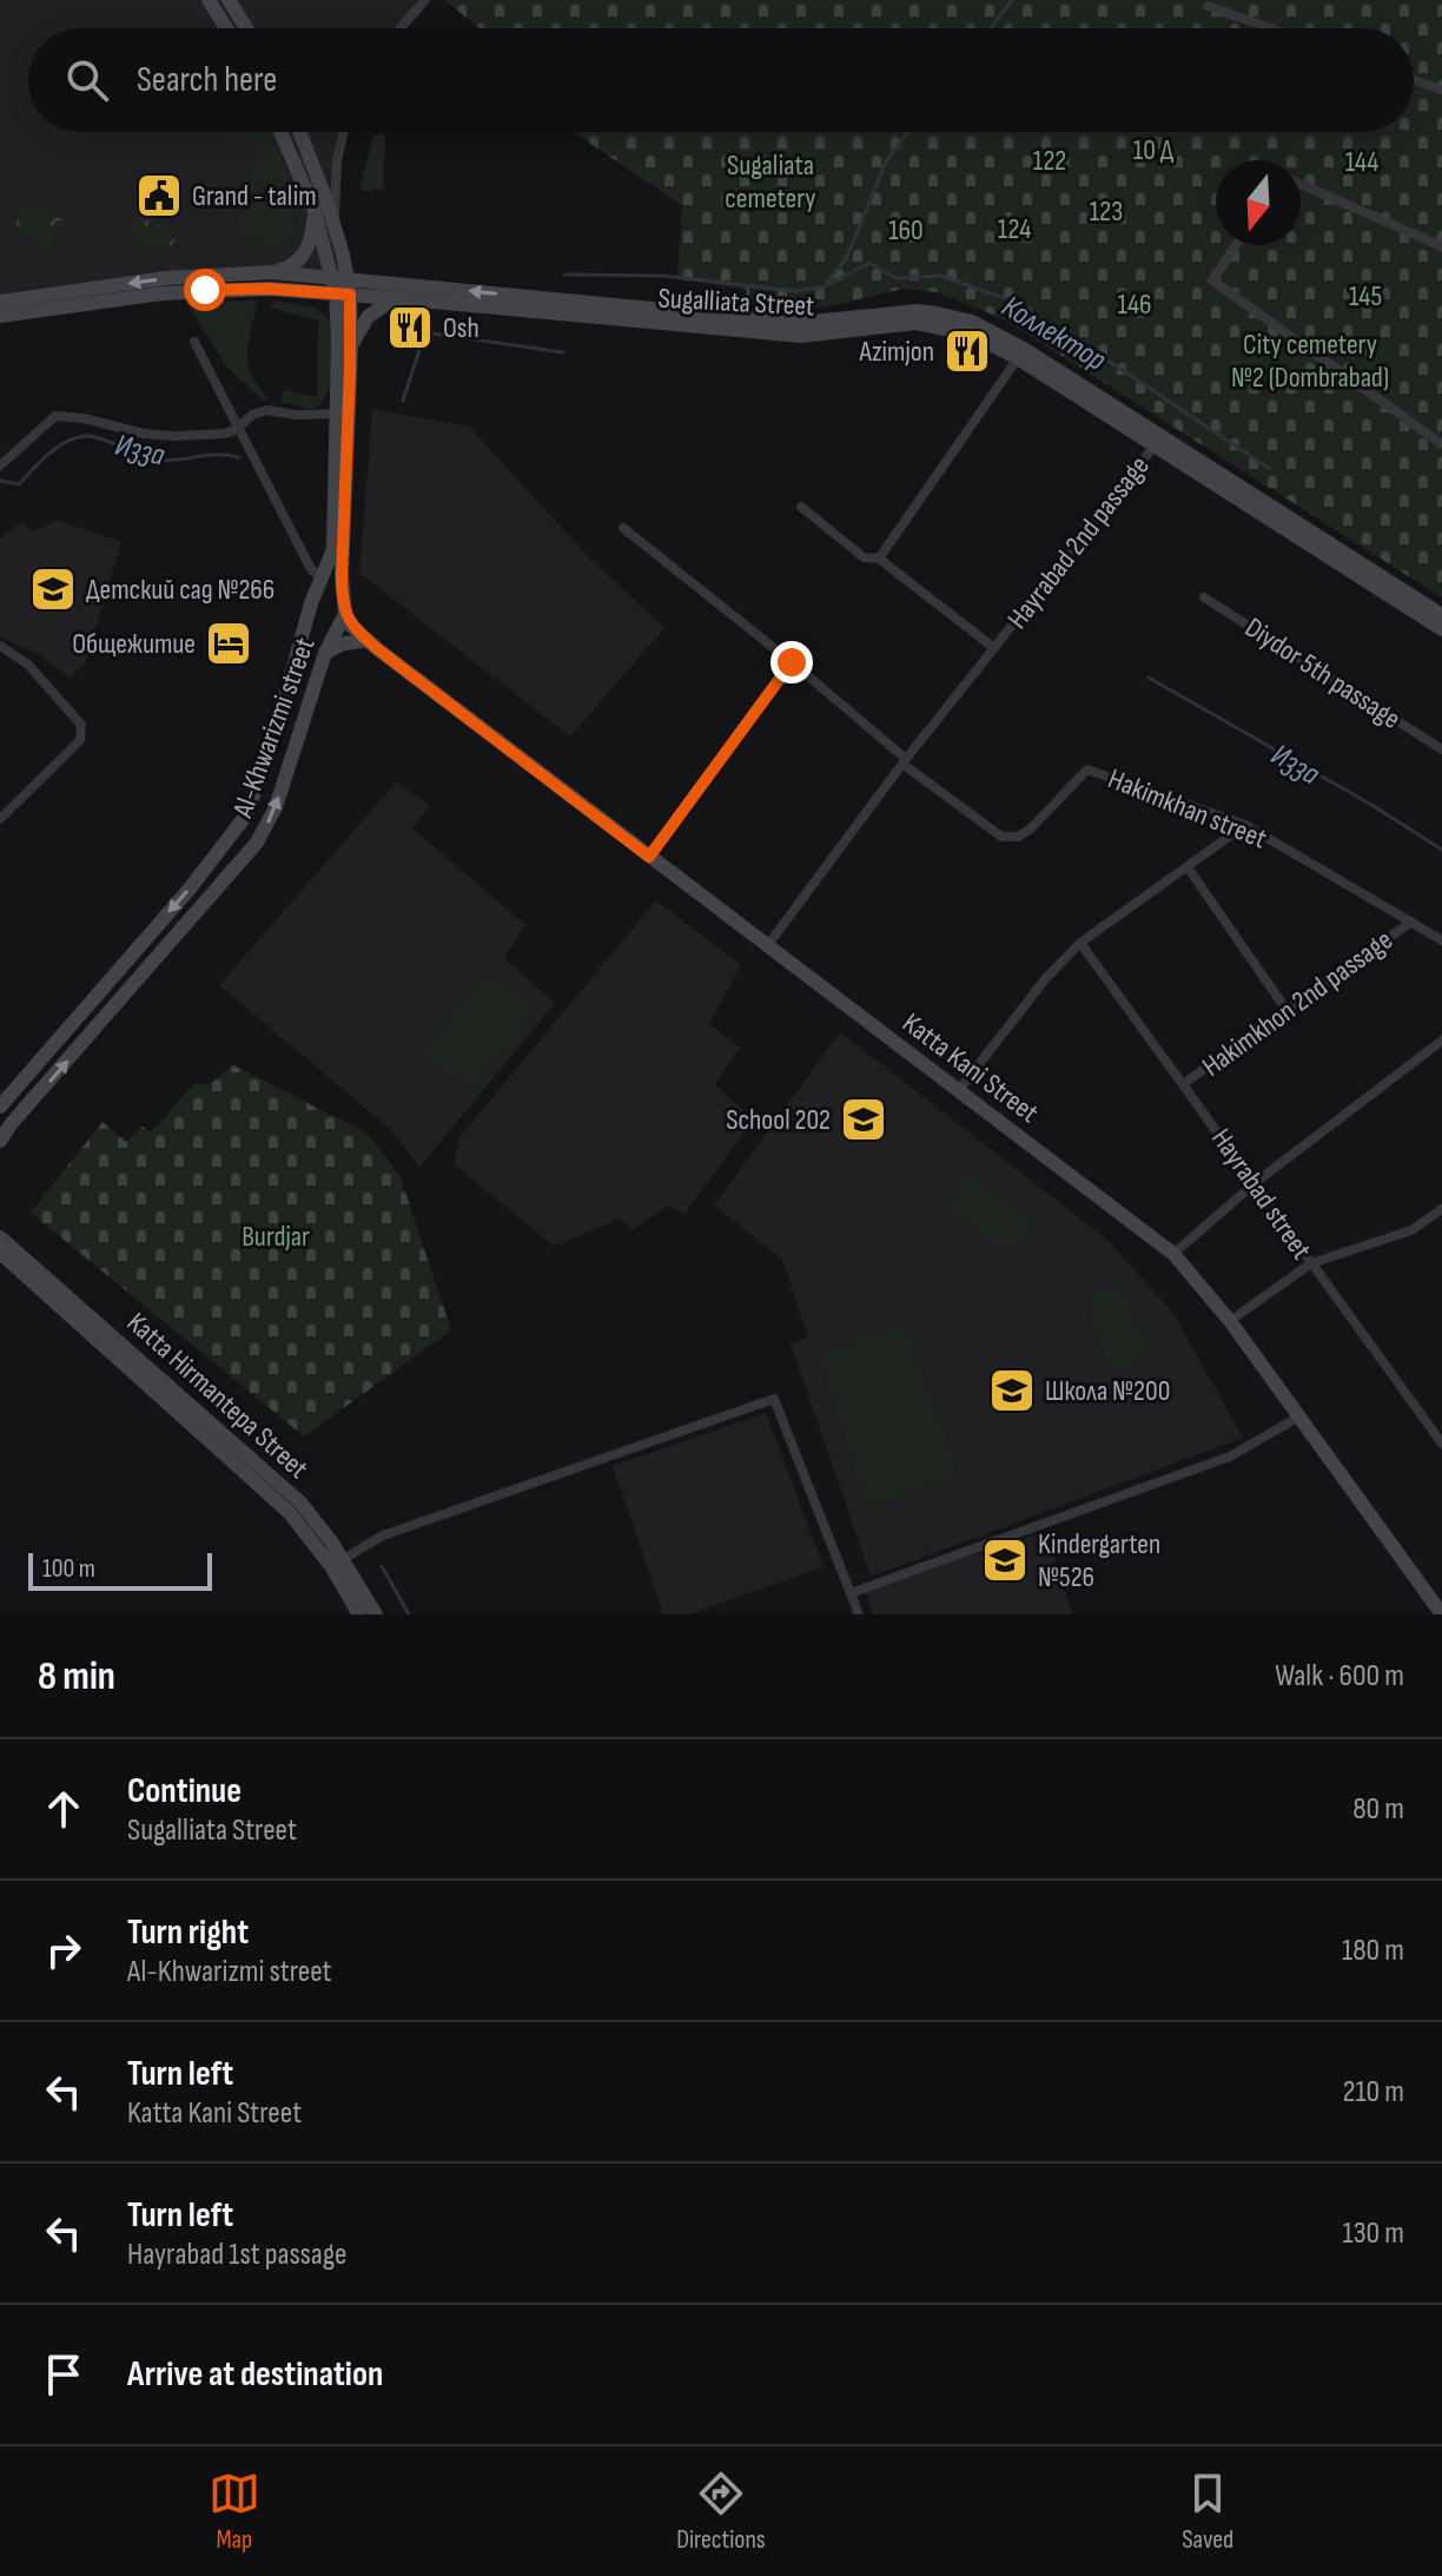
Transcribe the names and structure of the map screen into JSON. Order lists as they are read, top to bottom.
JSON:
{
  "streets": {
    "main road": [
      "Sugalliata Street",
      "Al-Khwarizmi street",
      "Katta Kani Street",
      "Katta Hirmаntepa Street"
    ],
    "street": [
      "Hayrаbаd 2nd passage",
      "Diydor 5th passage",
      "Hakimkhаn street",
      "Hakimkhon 2nd passage",
      "Hayrabad street"
    ]
  },
  "crossings": [
    ["Sugalliata Street", "Hayrаbаd 2nd passage"],
    ["Sugalliata Street", "Al-Khwarizmi street"],
    ["Hayrаbаd 2nd passage", "Hakimkhаn street"],
    ["Hayrаbаd 2nd passage", "Katta Kani Street"],
    ["Hakimkhаn street", "Hakimkhon 2nd passage"],
    ["Hakimkhon 2nd passage", "Hayrabad street"]
  ],
  "water": ["Коллектор", "Изза"],
  "parks": [
    "10 Д",
    "122",
    "144",
    "Sugaliata cemetery",
    "123",
    "124",
    "160",
    "145",
    "146",
    "City cemetery №2 (Dombrabad)",
    "Burdjar"
  ],
  "places": {
    "public building": ["Grand - talim"],
    "restaurant": ["Osh", "Azimjon"],
    "school or university": [
      "Детский сад №266",
      "School 202",
      "Школа №200",
      "Kindergarten №526"
    ],
    "hotel": ["Общежитие"]
  },
  "scale_bar": "100 m",
  "north": "bottom",
  "page": {
    "search": "Search here",
    "scale": "100 m",
    "heading": ["8 min", "Walk · 600 m"],
    "list": [
      ["Continue", "Sugalliata Street", "80 m"],
      ["Turn right", "Al-Khwarizmi street", "180 m"],
      ["Turn left", "Katta Kani Street", "210 m"],
      ["Turn left", "Hayrаbаd 1st passage", "130 m"],
      "Arrive at destination"
    ],
    "nav": ["Map", "Directions", "Saved"]
  }
}
